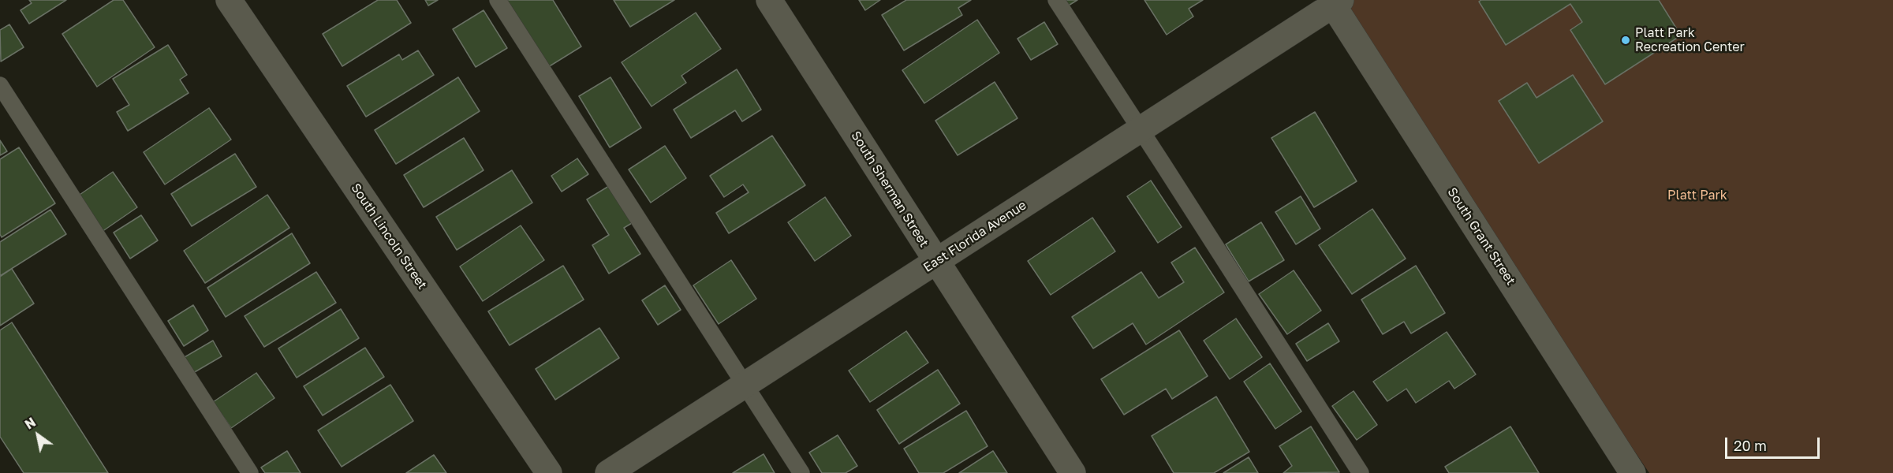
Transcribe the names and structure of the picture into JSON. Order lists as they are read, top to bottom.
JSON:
{
  "streets": {
    "street": [
      "South Sherman Street",
      "South Lincoln Street",
      "East Florida Avenue",
      "South Grant Street"
    ]
  },
  "crossings": [
    ["South Sherman Street", "East Florida Avenue"],
    ["East Florida Avenue", "South Grant Street"]
  ],
  "parks": ["Platt Park"],
  "places": ["Platt Park Recreation Center"],
  "scale_bar": "20 m",
  "north": "top left"
}
